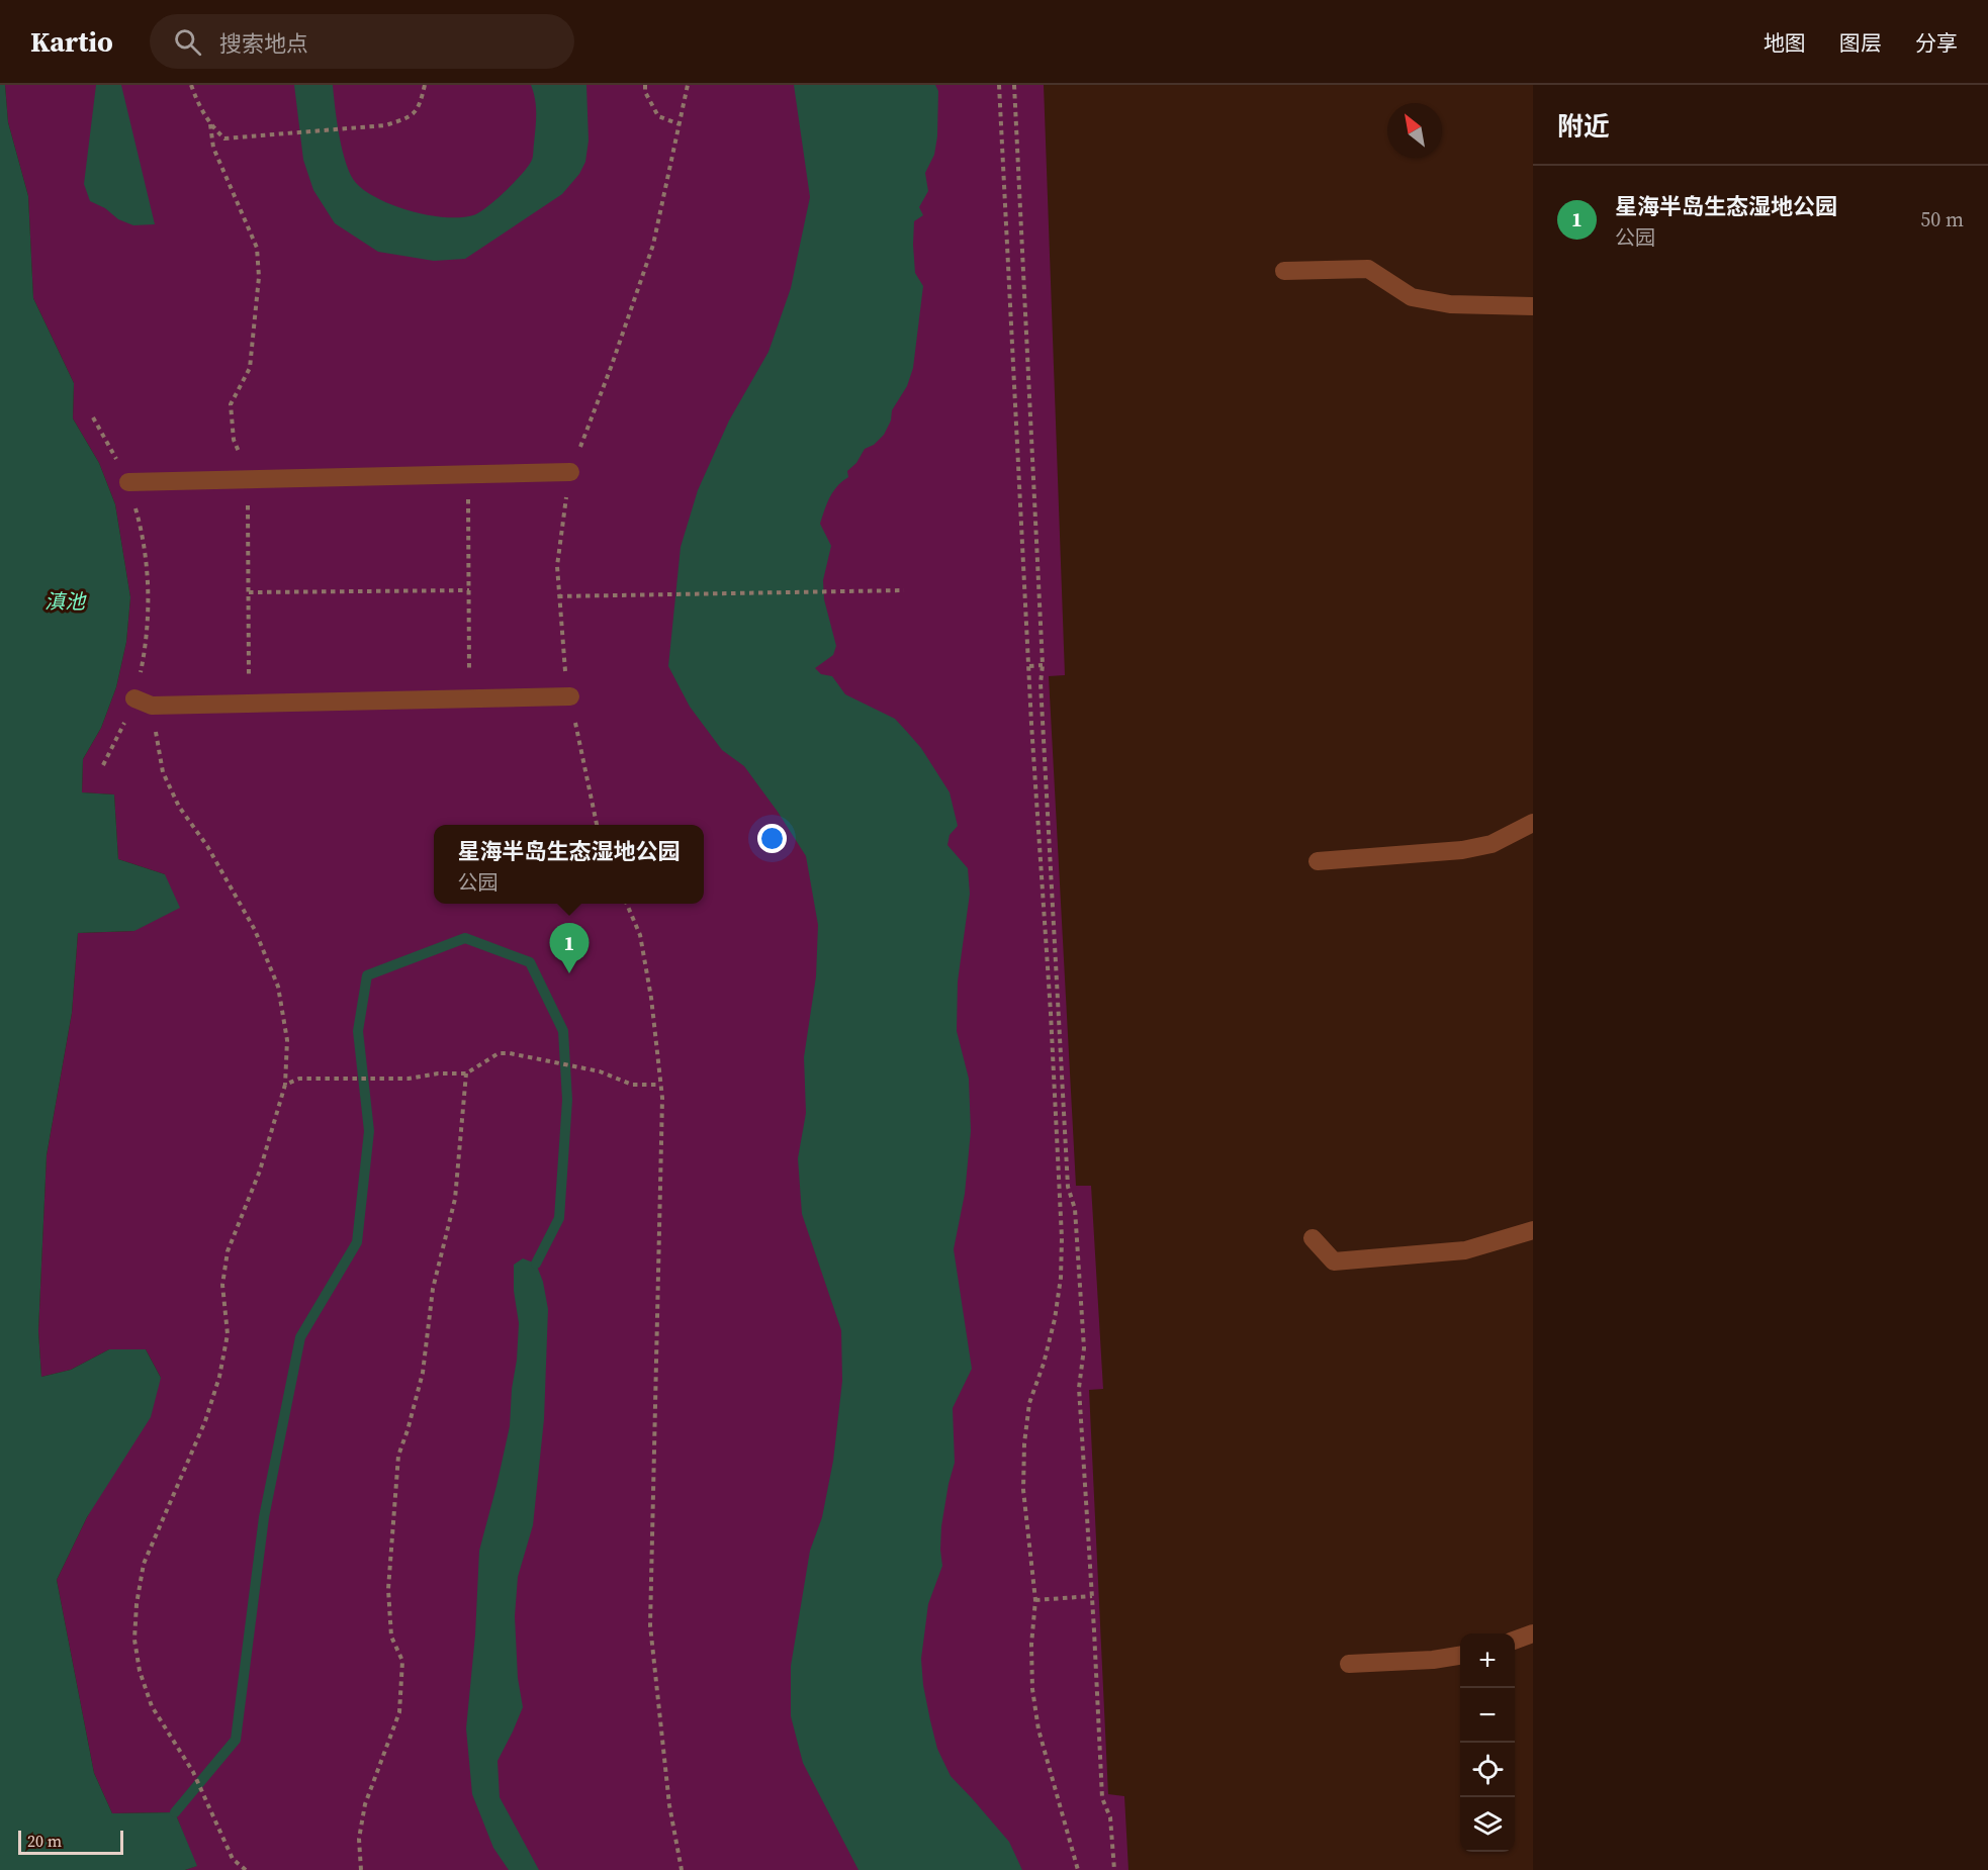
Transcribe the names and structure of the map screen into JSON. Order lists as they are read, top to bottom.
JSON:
{
  "water": ["滇池"],
  "scale_bar": "20 m",
  "north": "top left",
  "page": {
    "header": "Kartio",
    "search": "搜索地点",
    "nav": ["地图", "图层", "分享"],
    "heading": "附近",
    "list": [
      {
        "mark": "1",
        "name": "星海半岛生态湿地公园",
        "note": "公园",
        "value": "50 m"
      }
    ],
    "popup": ["星海半岛生态湿地公园", "公园"],
    "pins": "1",
    "map_buttons": ["+", "−"],
    "scale": "20 m"
  }
}
